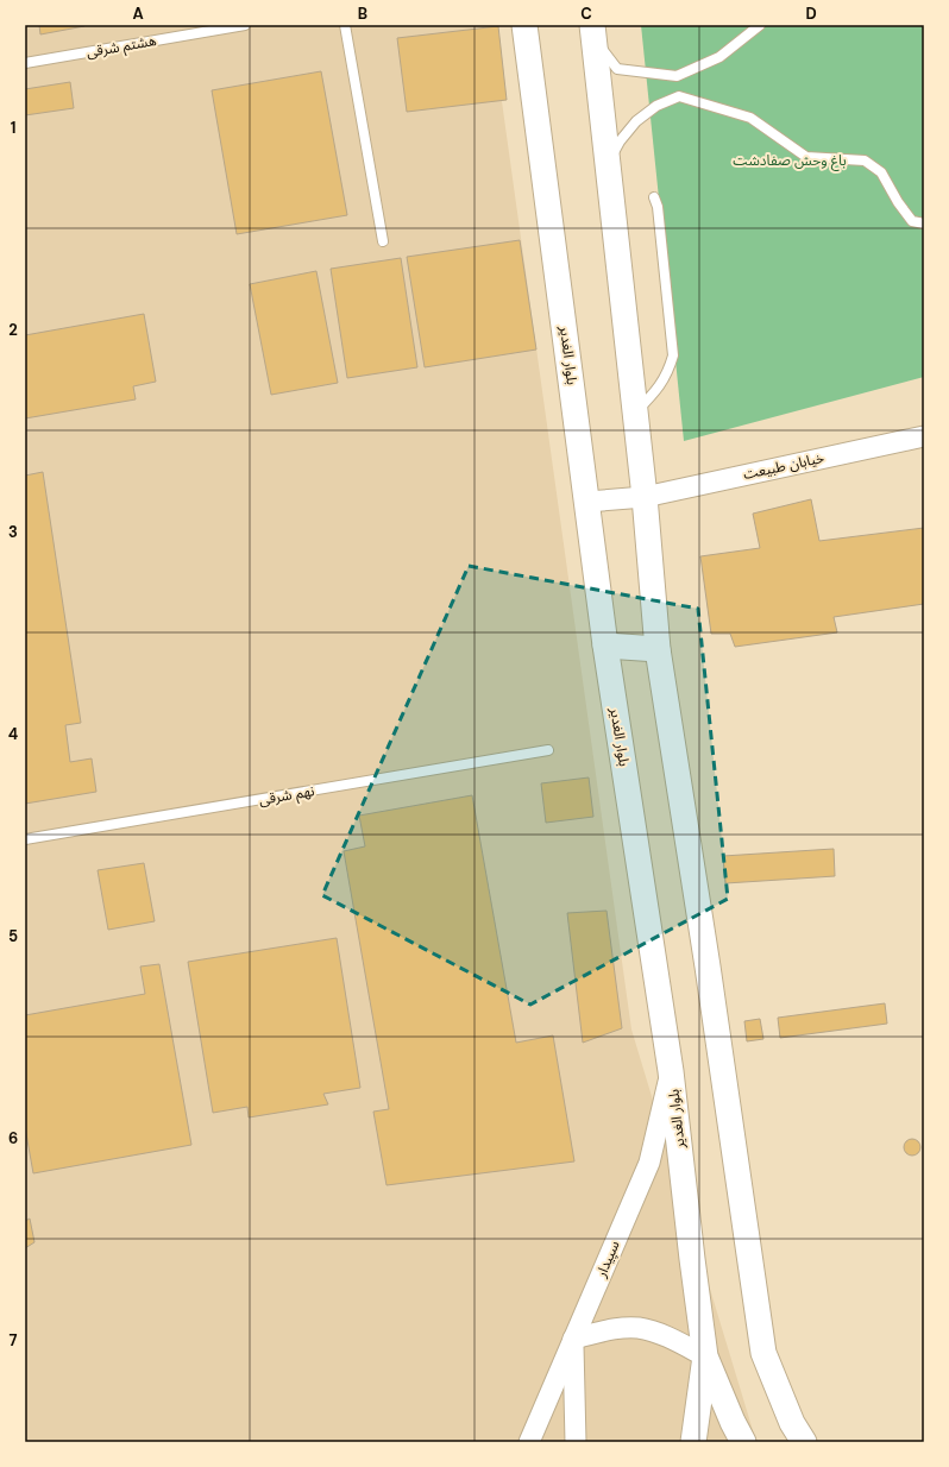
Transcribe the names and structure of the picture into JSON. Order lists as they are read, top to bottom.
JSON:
{
  "streets": {
    "street": ["بلوار الغدیر", "خیابان طبیعت", "سپیدار"],
    "lane": ["هشتم شرقی", "نهم شرقی"]
  },
  "crossings": [
    ["بلوار الغدیر", "خیابان طبیعت"],
    ["بلوار الغدیر", "سپیدار"]
  ],
  "parks": ["باغ وحش صفادشت"],
  "grid": {
    "columns": [
      "A",
      "B",
      "C",
      "D"
    ],
    "rows": [
      "1",
      "2",
      "3",
      "4",
      "5",
      "6",
      "7"
    ]
  }
}
